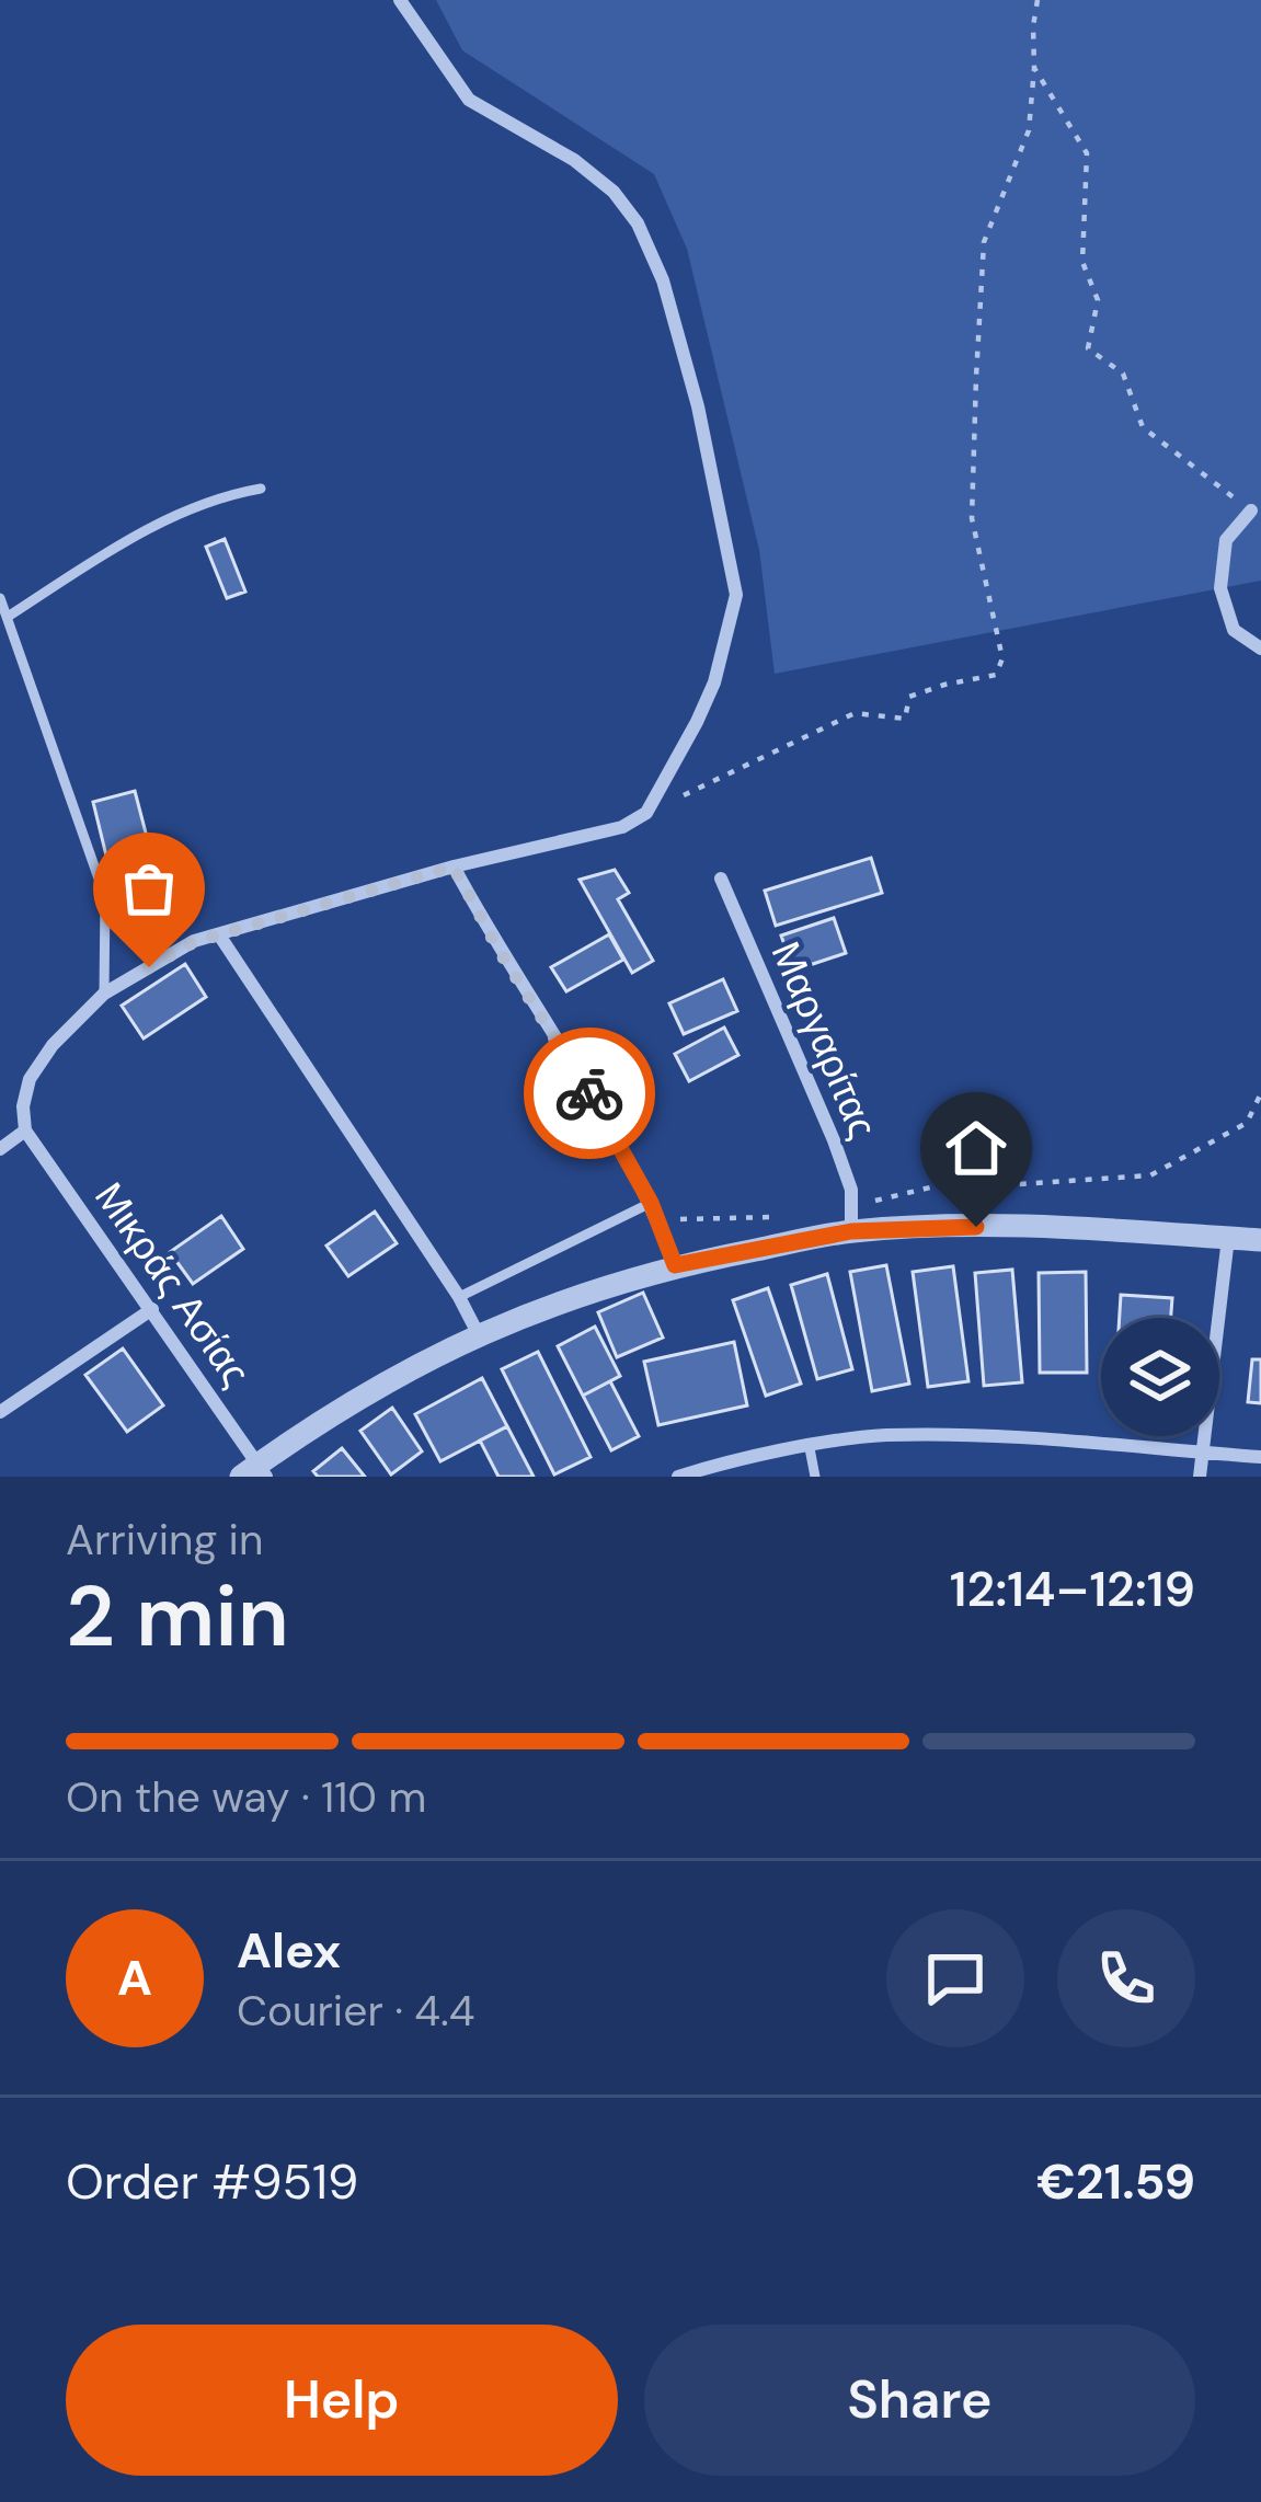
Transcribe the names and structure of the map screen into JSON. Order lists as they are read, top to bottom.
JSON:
{
  "streets": {
    "street": ["Μαργαρίτας", "Μικράς Ασίας"]
  },
  "page": {
    "heading": ["2 min", "Arriving in", "12:14–12:19"],
    "panel": [
      "Alex",
      "Courier · 4.4",
      "Order #9519",
      "€21.59"
    ],
    "bar": "On the way · 110 m",
    "round": "A",
    "buttons": ["Help", "Share"]
  }
}
